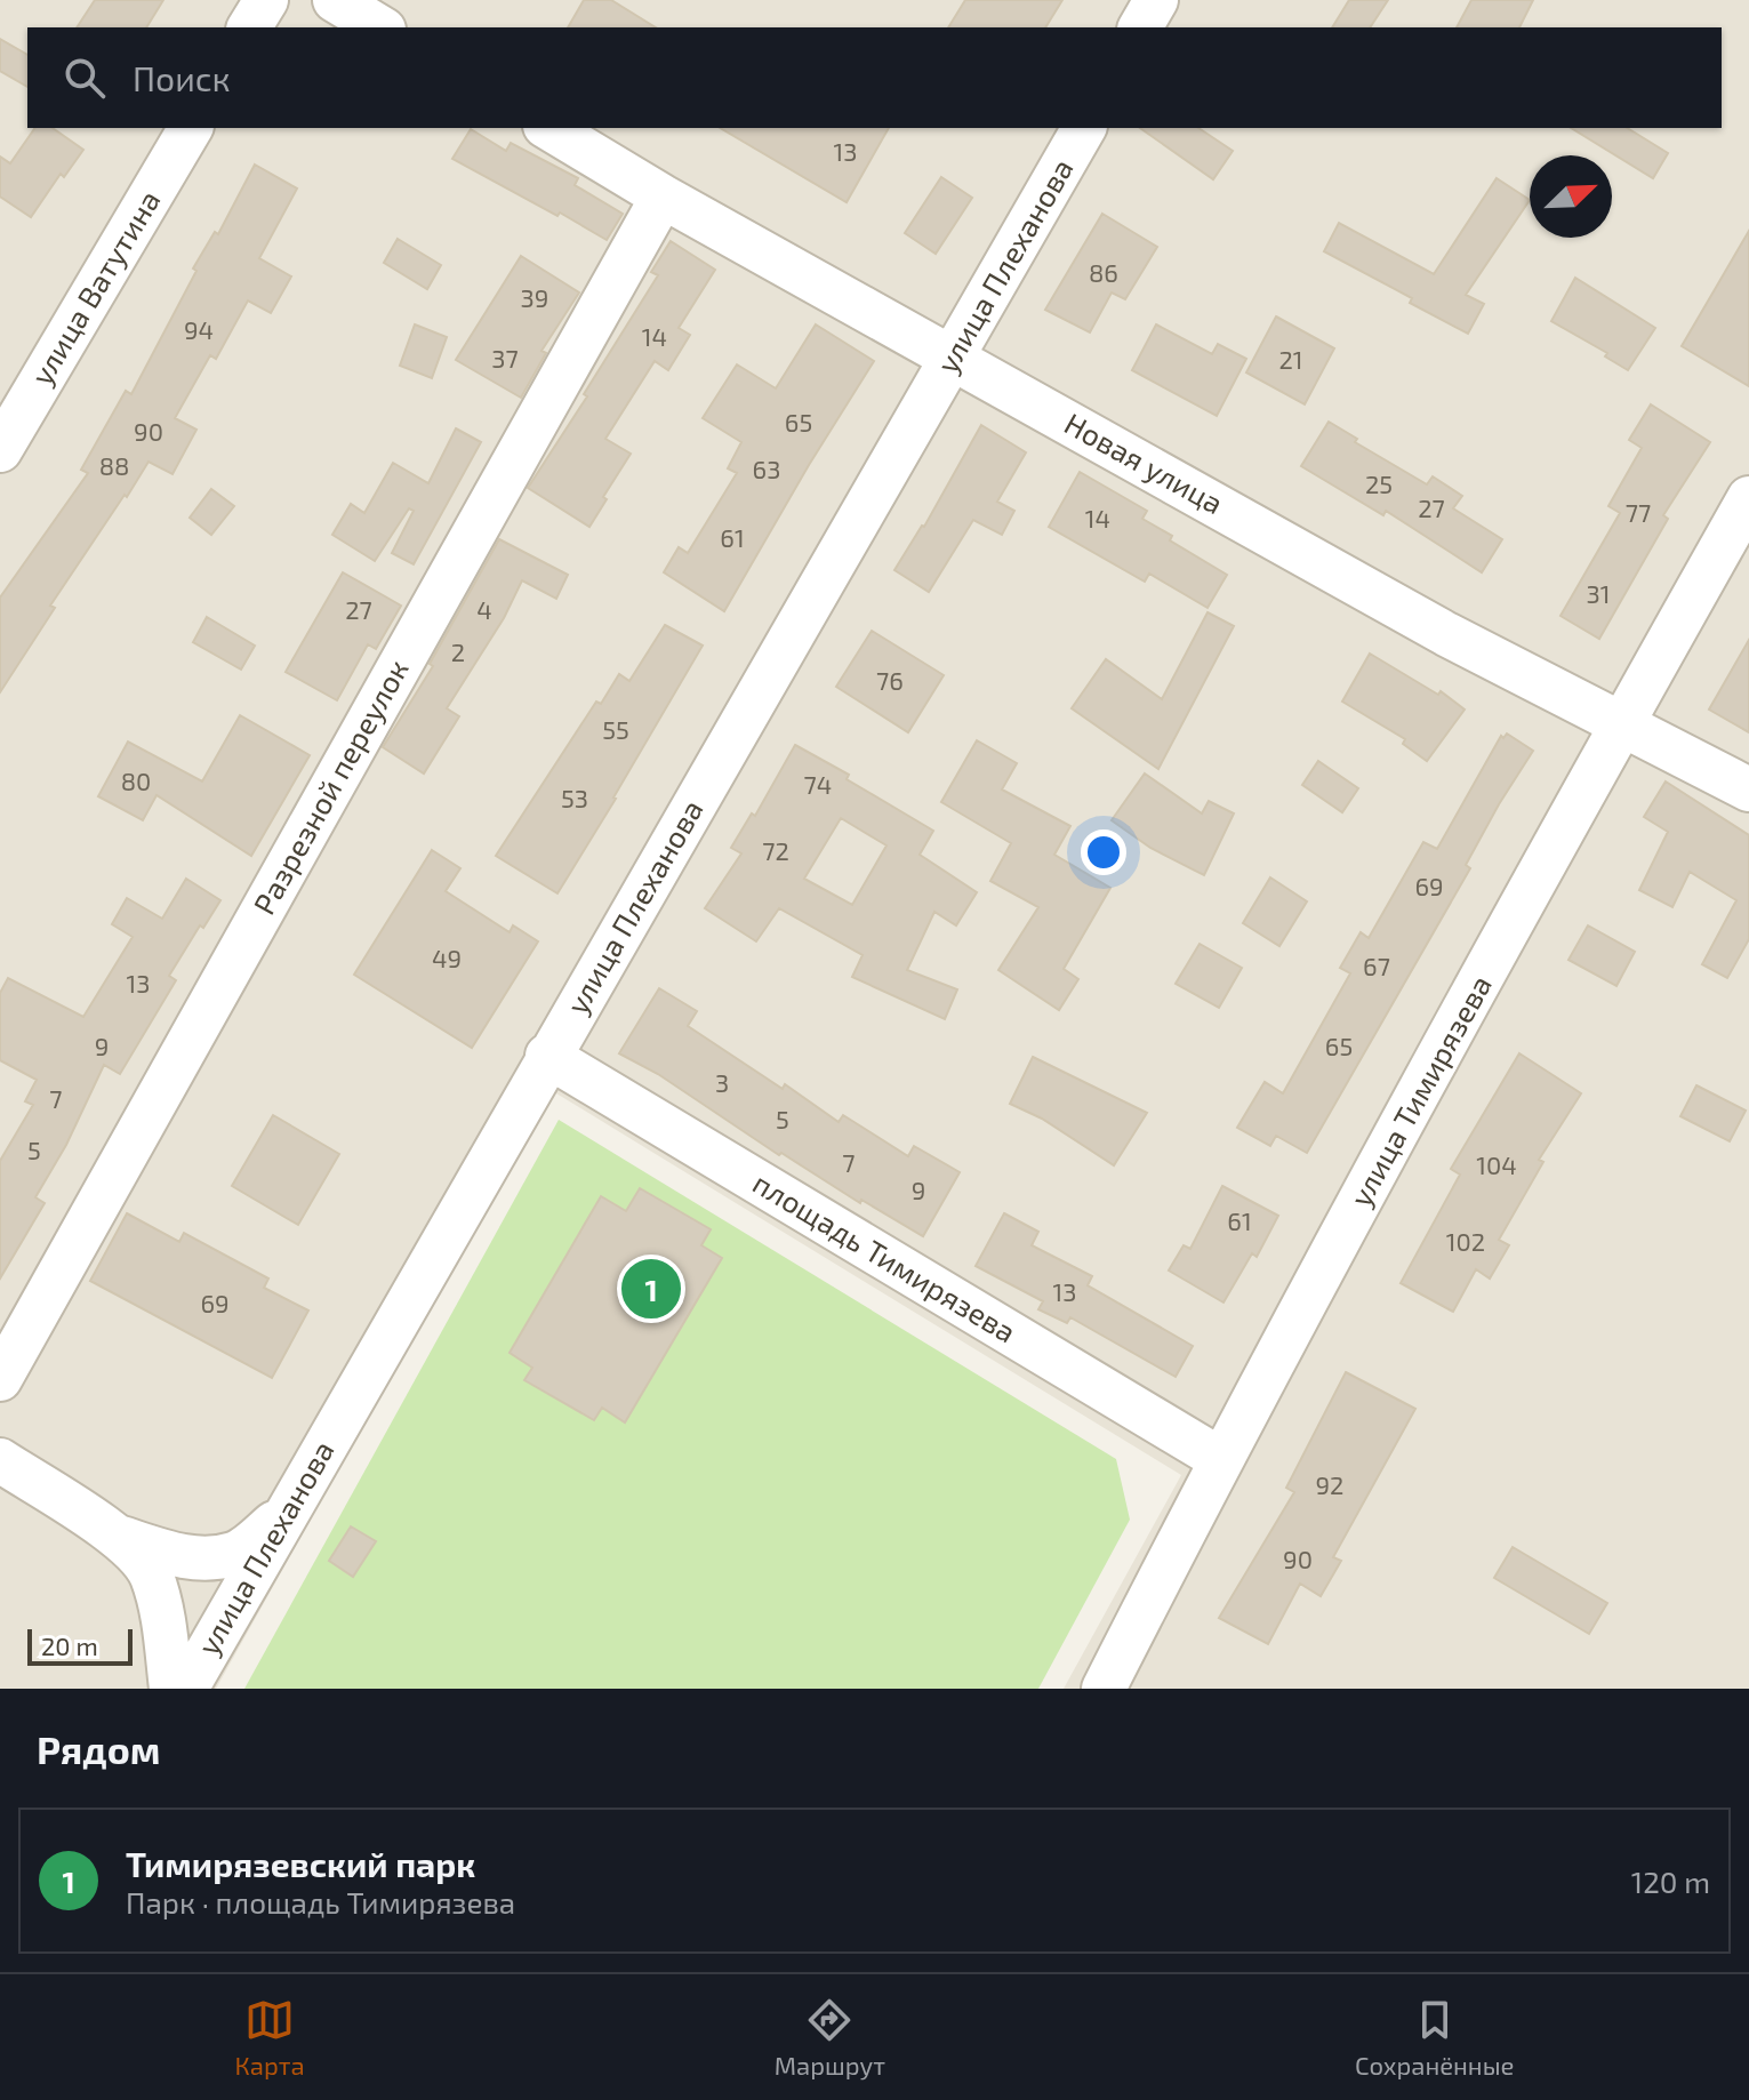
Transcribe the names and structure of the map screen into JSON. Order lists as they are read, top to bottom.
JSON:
{
  "streets": {
    "street": [
      "улица Плеханова",
      "улица Ватутина",
      "Новая улица",
      "Разрезной переулок",
      "улица Тимирязева",
      "площадь Тимирязева"
    ]
  },
  "crossings": [
    ["улица Плеханова", "Новая улица"],
    ["улица Плеханова", "площадь Тимирязева"],
    ["Новая улица", "Разрезной переулок"],
    ["Новая улица", "улица Тимирязева"],
    ["улица Тимирязева", "площадь Тимирязева"]
  ],
  "house_numbers": [
    "13",
    "86",
    "39",
    "94",
    "14",
    "37",
    "21",
    "65",
    "90",
    "88",
    "63",
    "25",
    "27",
    "77",
    "14",
    "61",
    "31",
    "27",
    "4",
    "2",
    "76",
    "55",
    "80",
    "74",
    "53",
    "72",
    "69",
    "49",
    "67",
    "13",
    "9",
    "65",
    "3",
    "7",
    "5",
    "5",
    "7",
    "104",
    "9",
    "61",
    "102",
    "13",
    "69",
    "92",
    "90"
  ],
  "scale_bar": "20 m",
  "north": "top right",
  "page": {
    "search": "Поиск",
    "pins": "1",
    "scale": "20 m",
    "heading": "Рядом",
    "list": [
      {
        "mark": "1",
        "name": "Тимирязевский парк",
        "note": "Парк · площадь Тимирязева",
        "value": "120 m"
      }
    ],
    "nav": ["Карта", "Маршрут", "Сохранённые"]
  }
}
